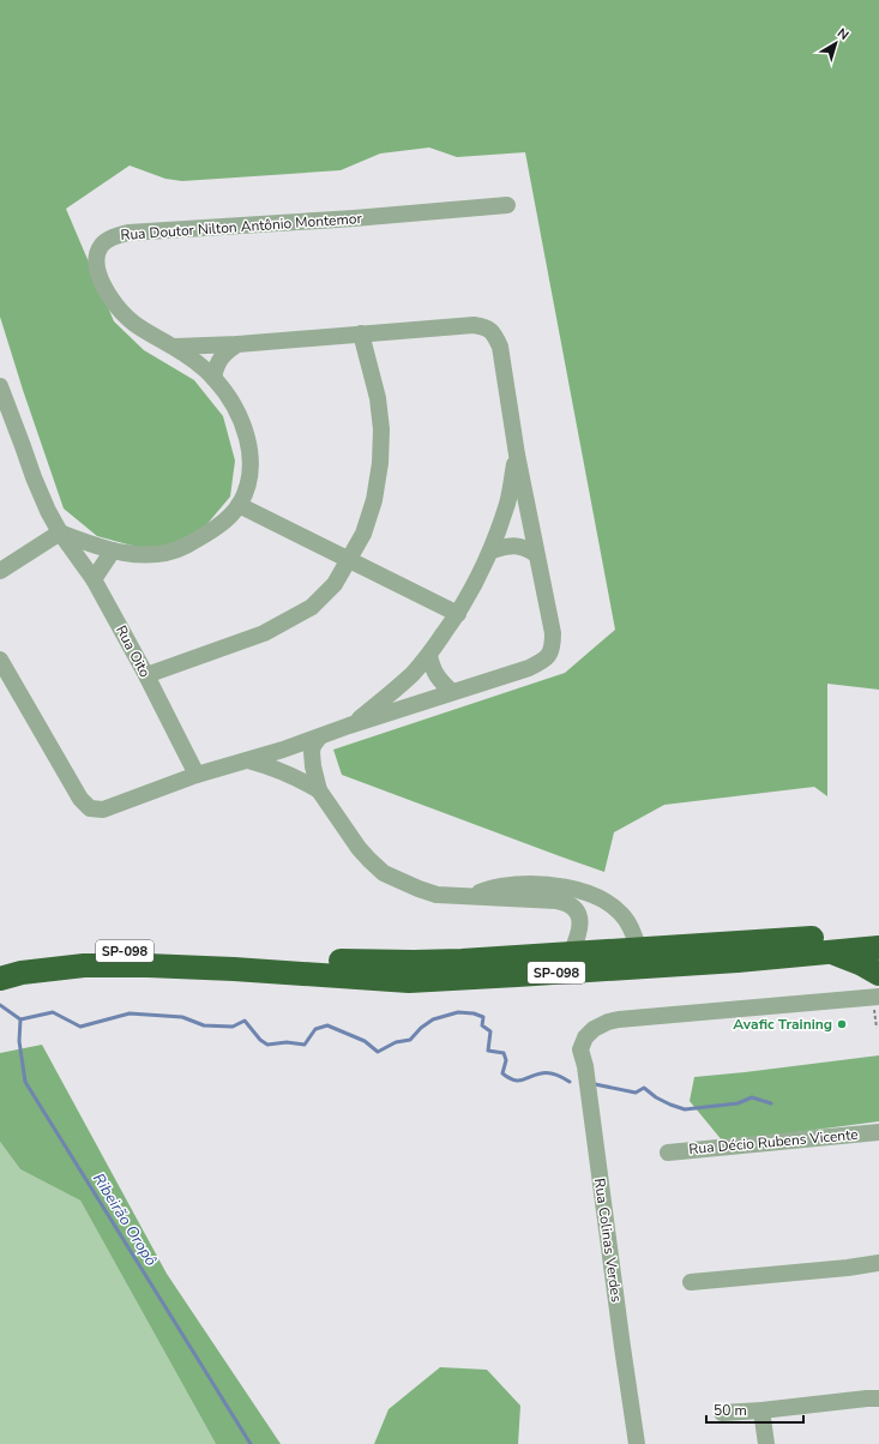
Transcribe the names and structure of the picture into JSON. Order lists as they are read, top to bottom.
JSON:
{
  "streets": {
    "highway": ["SP-098"],
    "street": [
      "Rua Doutor Nilton Antônio Montemor",
      "Rua Oito",
      "Rua Décio Rubens Vicente",
      "Rua Colinas Verdes"
    ]
  },
  "crossings": [
    ["Rua Doutor Nilton Antônio Montemor", "Rua Oito"]
  ],
  "water": ["Ribeirão Oropô"],
  "places": ["Avafic Training"],
  "scale_bar": "50 m",
  "north": "top right"
}
